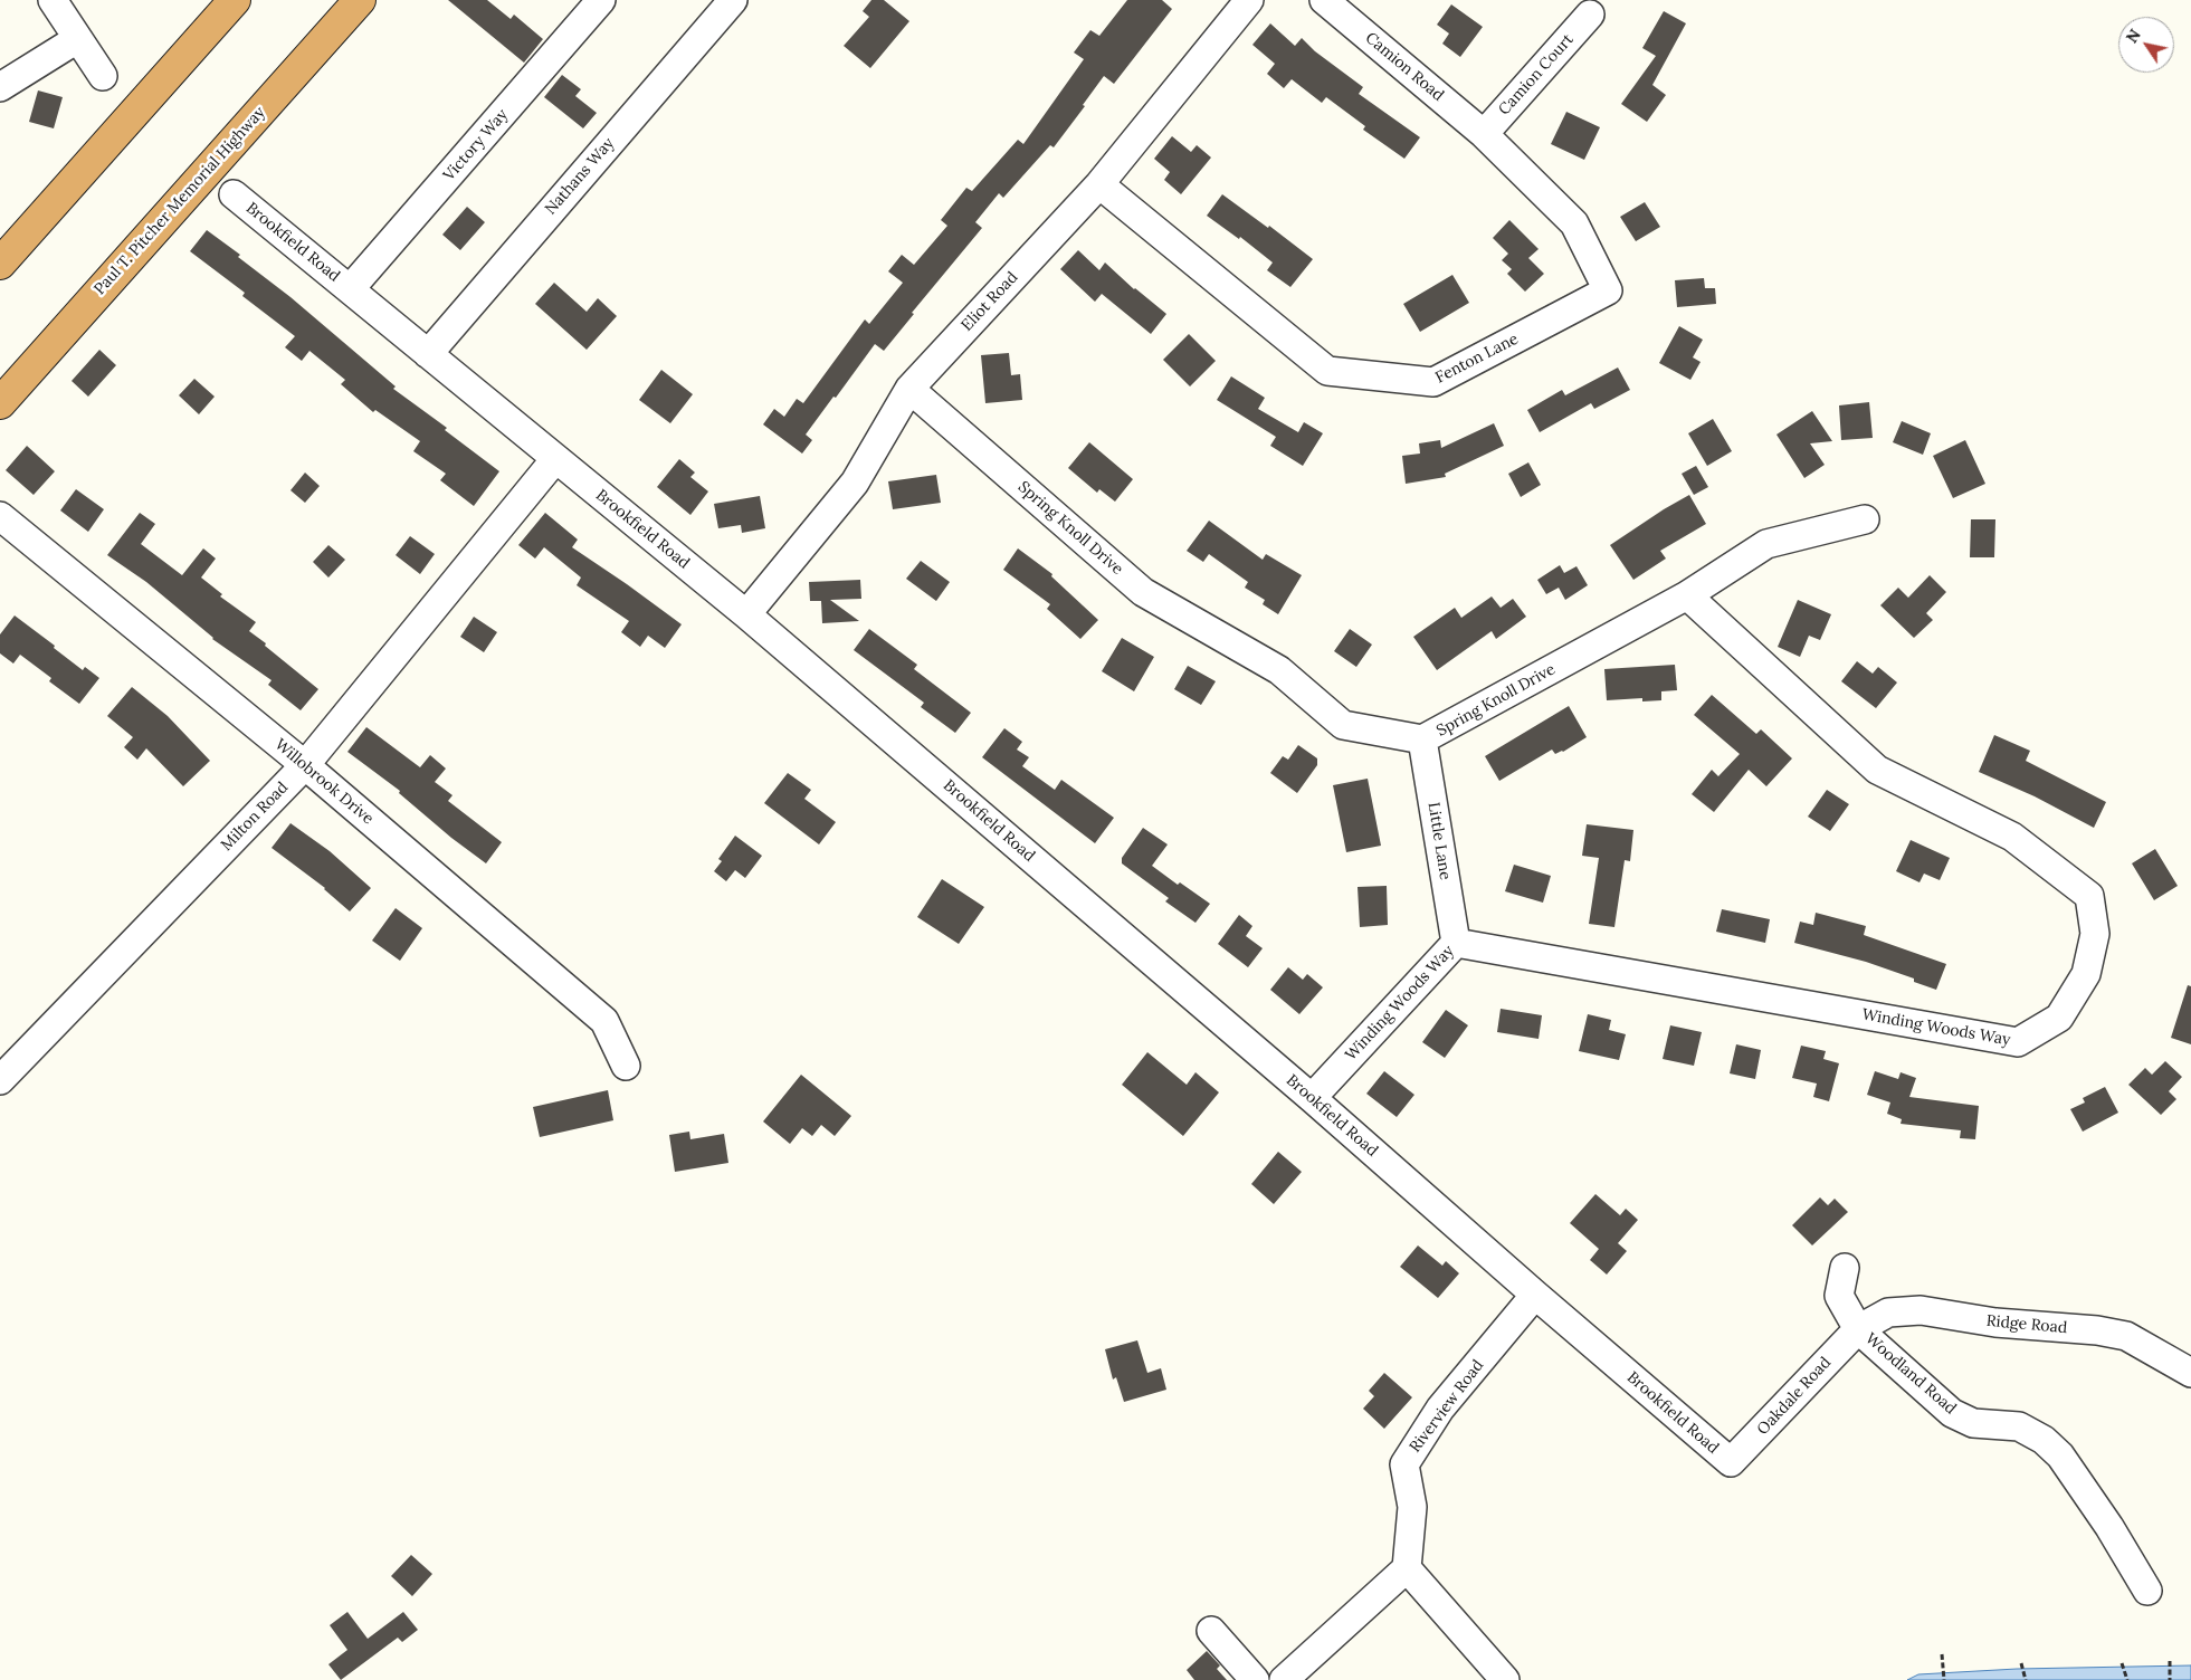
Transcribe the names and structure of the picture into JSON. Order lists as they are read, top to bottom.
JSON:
{
  "streets": {
    "highway": ["Paul T. Pitcher Memorial Highway"],
    "street": [
      "Camion Road",
      "Camion Court",
      "Victory Way",
      "Nathans Way",
      "Brookfield Road",
      "Eliot Road",
      "Fenton Lane",
      "Spring Knoll Drive",
      "Willobrook Drive",
      "Milton Road",
      "Little Lane",
      "Winding Woods Way",
      "Ridge Road",
      "Woodland Road",
      "Oakdale Road",
      "Riverview Road"
    ]
  },
  "crossings": [
    ["Camion Road", "Camion Court"],
    ["Camion Road", "Fenton Lane"],
    ["Camion Court", "Fenton Lane"],
    ["Victory Way", "Brookfield Road"],
    ["Nathans Way", "Brookfield Road"],
    ["Brookfield Road", "Eliot Road"],
    ["Brookfield Road", "Milton Road"],
    ["Brookfield Road", "Winding Woods Way"],
    ["Brookfield Road", "Oakdale Road"],
    ["Brookfield Road", "Riverview Road"],
    ["Eliot Road", "Fenton Lane"],
    ["Eliot Road", "Spring Knoll Drive"],
    ["Spring Knoll Drive", "Little Lane"],
    ["Spring Knoll Drive", "Winding Woods Way"],
    ["Willobrook Drive", "Milton Road"],
    ["Little Lane", "Winding Woods Way"],
    ["Ridge Road", "Woodland Road"],
    ["Ridge Road", "Oakdale Road"],
    ["Woodland Road", "Oakdale Road"]
  ],
  "north": "top left"
}
